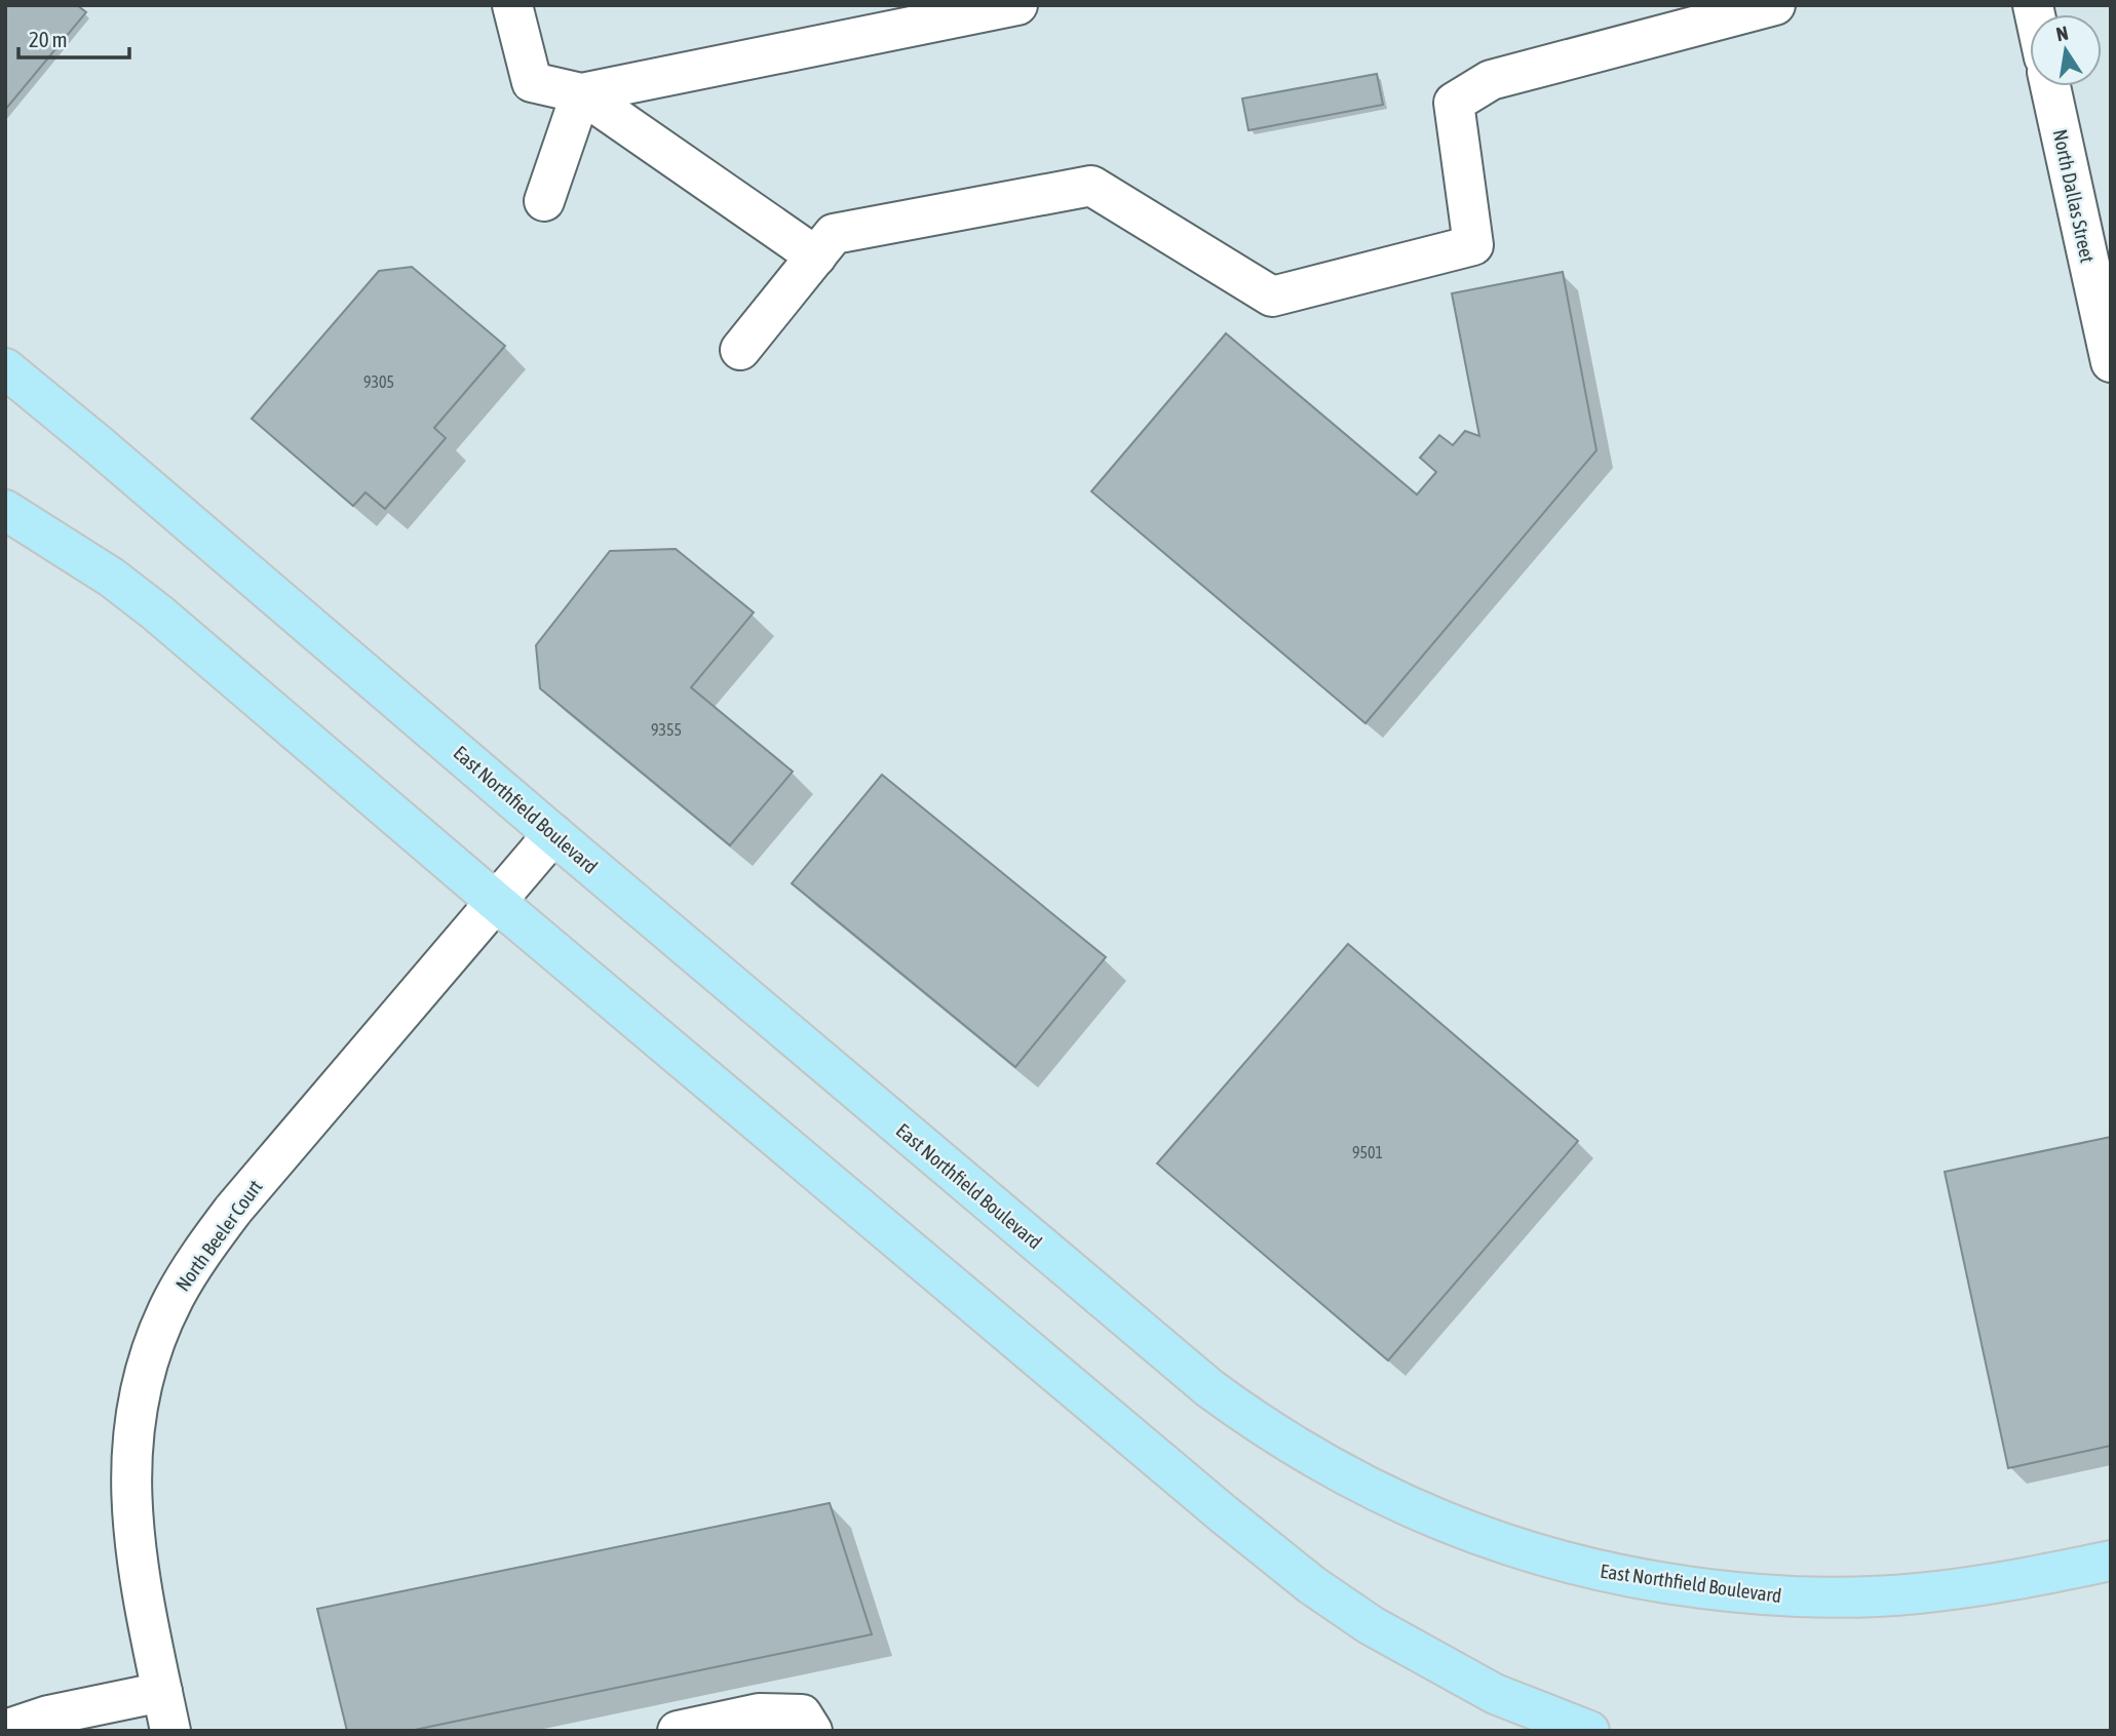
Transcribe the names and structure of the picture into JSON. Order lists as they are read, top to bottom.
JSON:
{
  "streets": {
    "main road": ["East Northfield Boulevard"],
    "street": ["North Dallas Street", "North Beeler Court"]
  },
  "crossings": [
    ["East Northfield Boulevard", "North Beeler Court"]
  ],
  "house_numbers": ["9305", "9355", "9501"],
  "scale_bar": "20 m",
  "north": "top"
}
